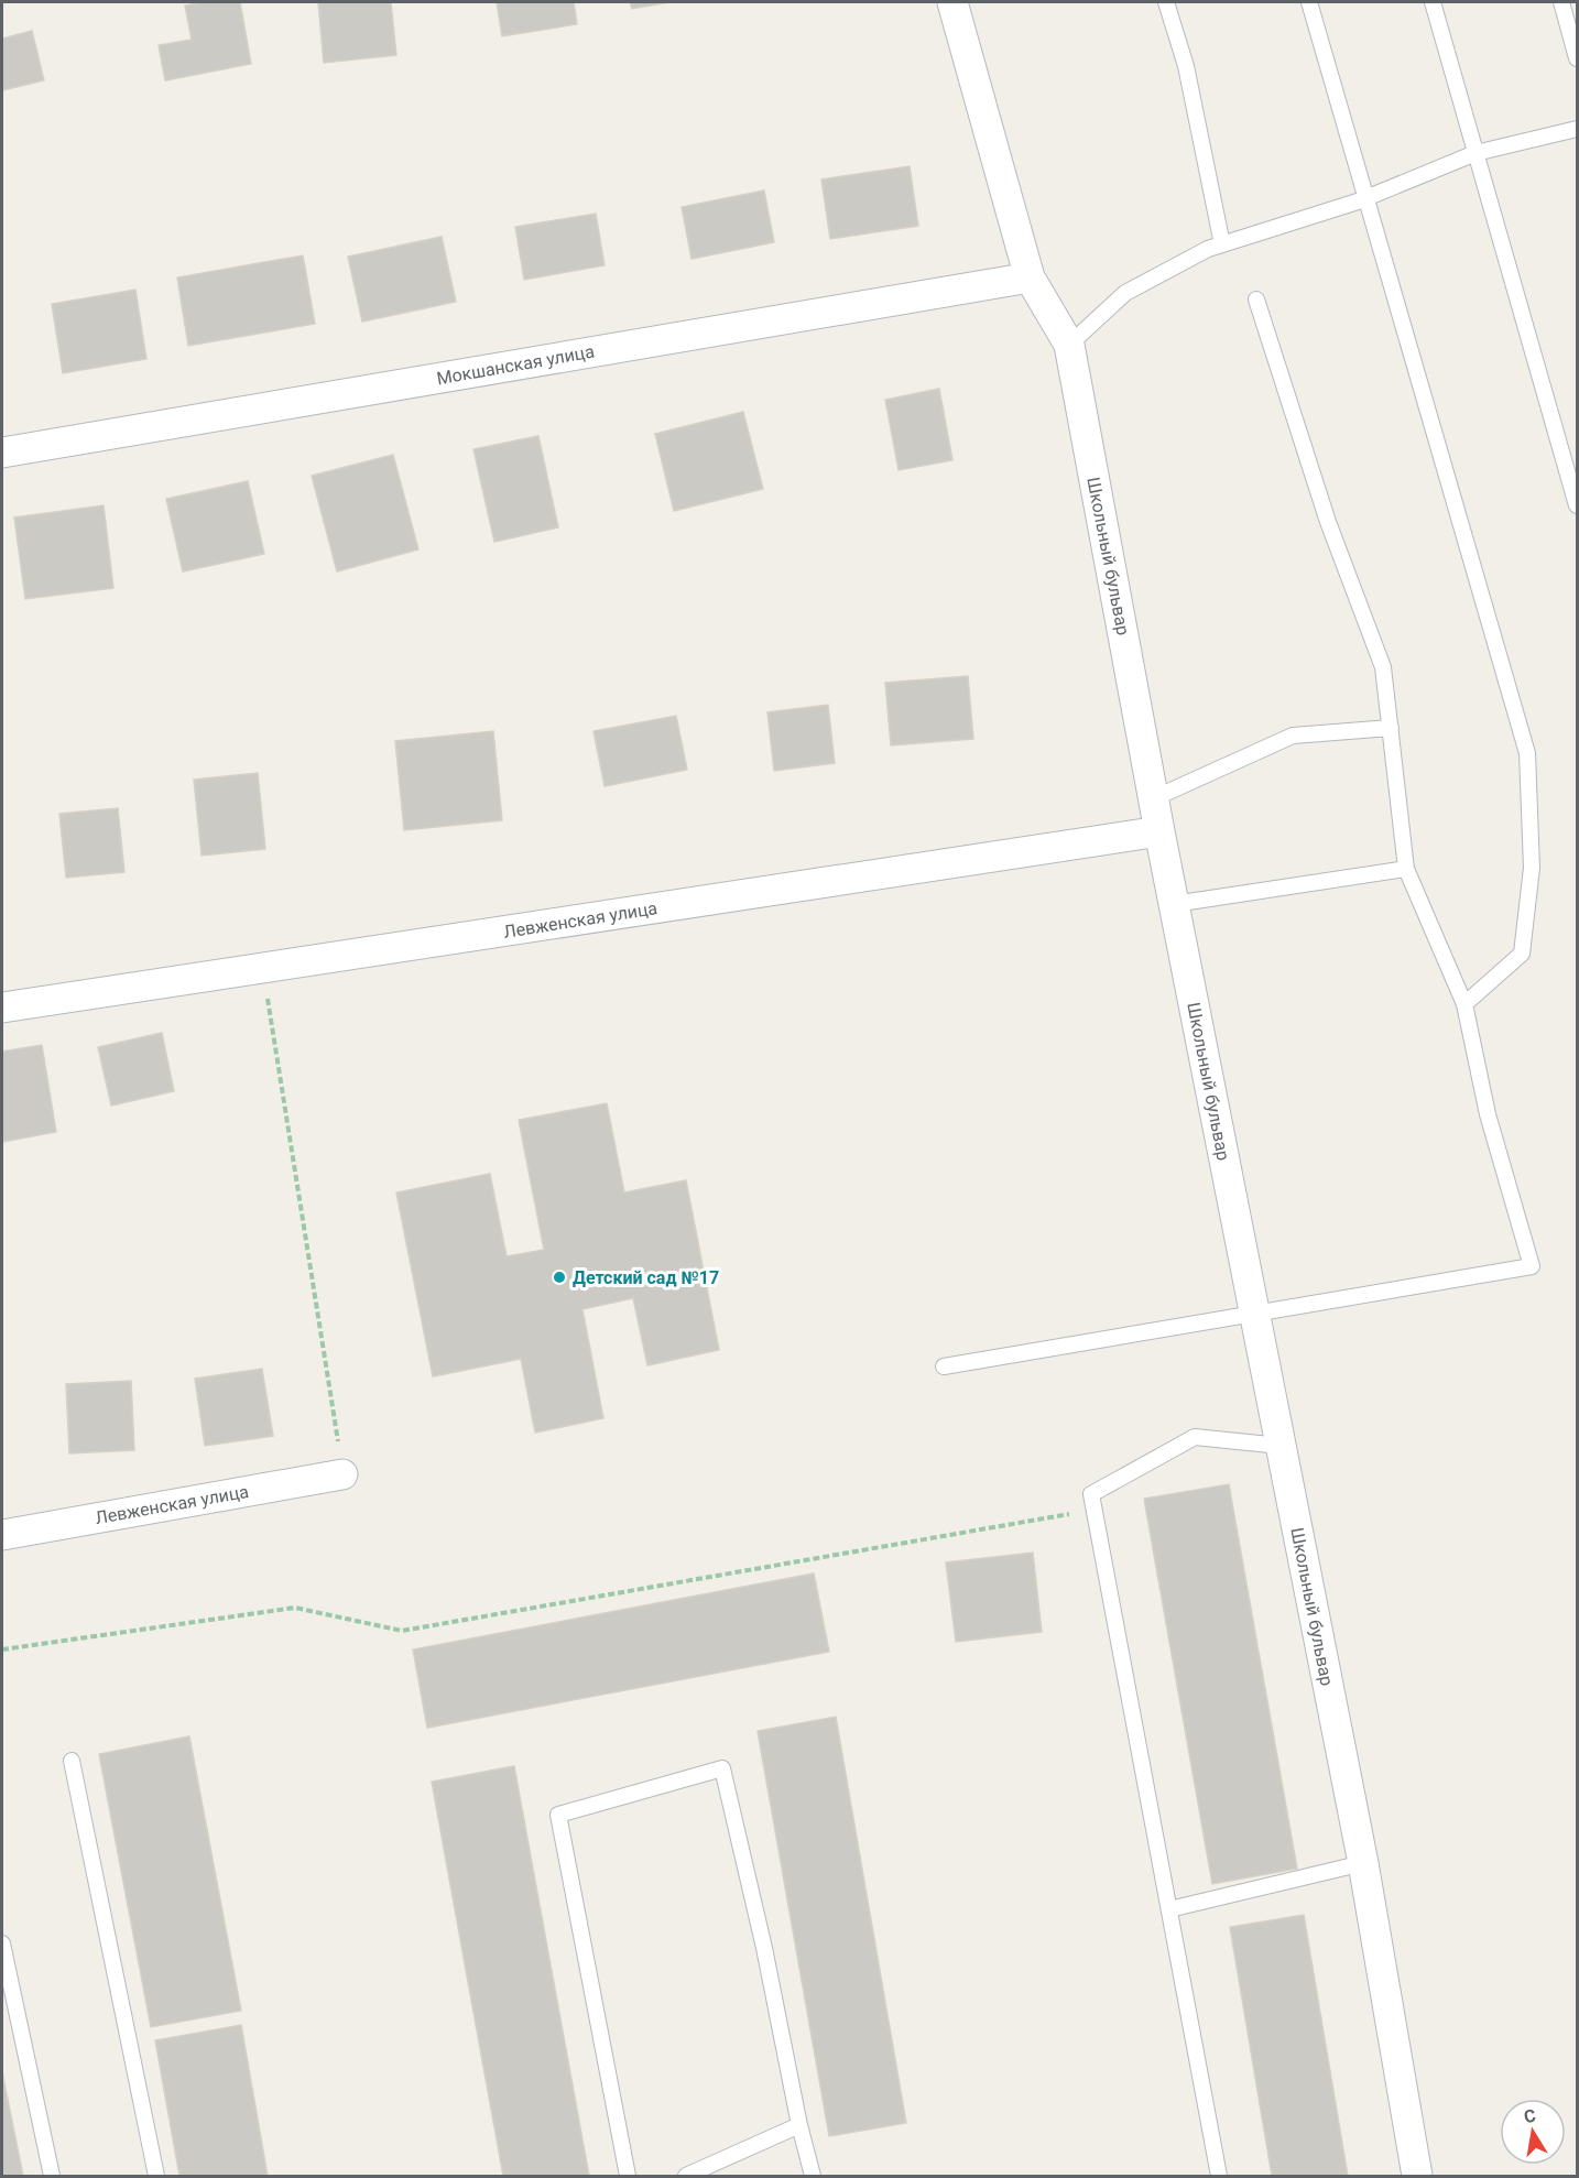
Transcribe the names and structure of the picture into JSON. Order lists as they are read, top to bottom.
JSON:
{
  "streets": {
    "street": ["Мокшанская улица", "Школьный бульвар", "Левженская улица"]
  },
  "crossings": [
    ["Мокшанская улица", "Школьный бульвар"],
    ["Школьный бульвар", "Левженская улица"]
  ],
  "places": ["Детский сад №17"],
  "north": "top"
}
